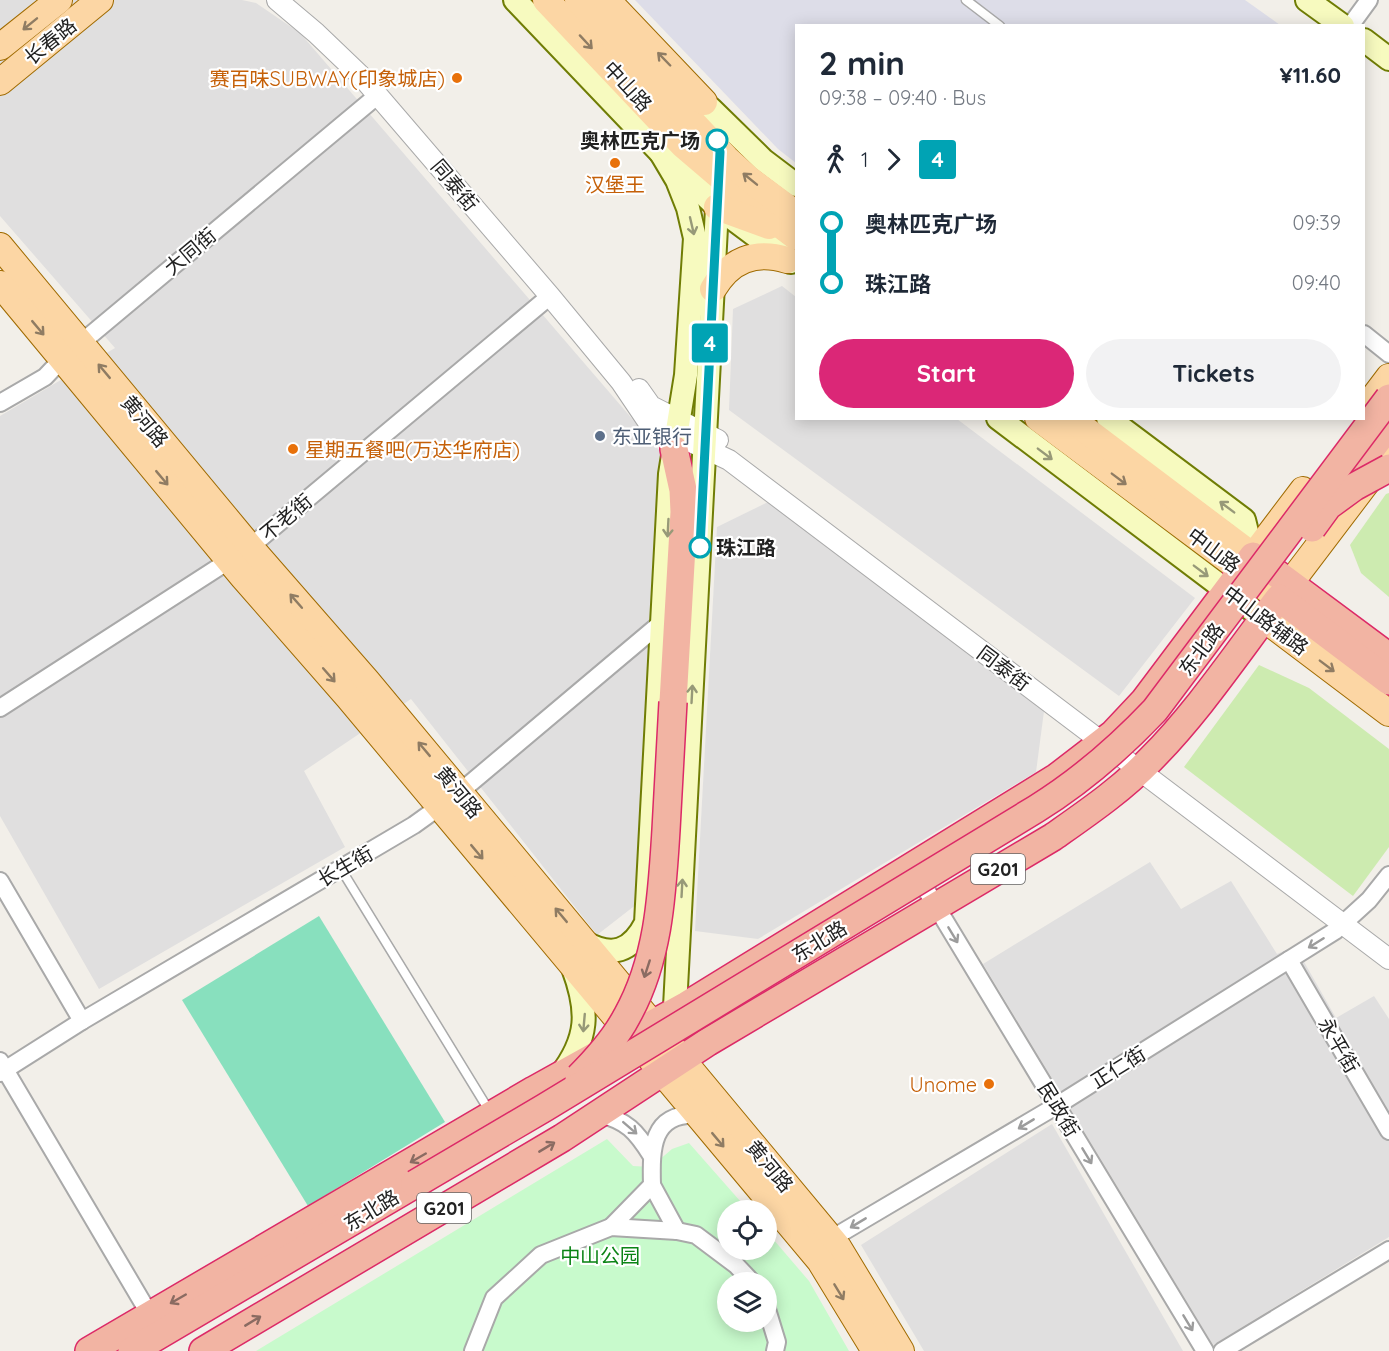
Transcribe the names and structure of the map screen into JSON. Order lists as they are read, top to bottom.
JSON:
{
  "streets": {
    "highway": ["中山路", "东北路", "G201"],
    "main road": ["长春路", "黄河路", "中山路辅路"],
    "street": [
      "同泰街",
      "大同街",
      "不老街",
      "长生街",
      "永平街",
      "正仁街",
      "民政街"
    ]
  },
  "crossings": [
    ["中山路", "中山路辅路"],
    ["中山路", "东北路"],
    ["同泰街", "大同街"],
    ["同泰街", "不老街"],
    ["同泰街", "东北路"],
    ["同泰街", "正仁街"],
    ["大同街", "黄河路"],
    ["黄河路", "不老街"],
    ["黄河路", "东北路"],
    ["黄河路", "长生街"],
    ["黄河路", "正仁街"],
    ["中山路辅路", "东北路"],
    ["东北路", "民政街"],
    ["永平街", "正仁街"],
    ["正仁街", "民政街"]
  ],
  "one_way": ["中山路辅路", "正仁街", "民政街"],
  "parks": ["中山公园"],
  "places": [
    "赛百味SUBWAY(印象城店)",
    "奥林匹克广场",
    "汉堡王",
    "东亚银行",
    "星期五餐吧(万达华府店)",
    "珠江路",
    "Unome"
  ],
  "lines": ["bus line 4"],
  "page": {
    "on_map": "4",
    "heading": ["2 min", "09:38 – 09:40 · Bus", "¥11.60"],
    "legs": ["1", "4"],
    "list": [
      {
        "name": "奥林匹克广场",
        "value": "09:39"
      },
      {
        "name": "珠江路",
        "value": "09:40"
      }
    ],
    "buttons": ["Start", "Tickets"]
  }
}
